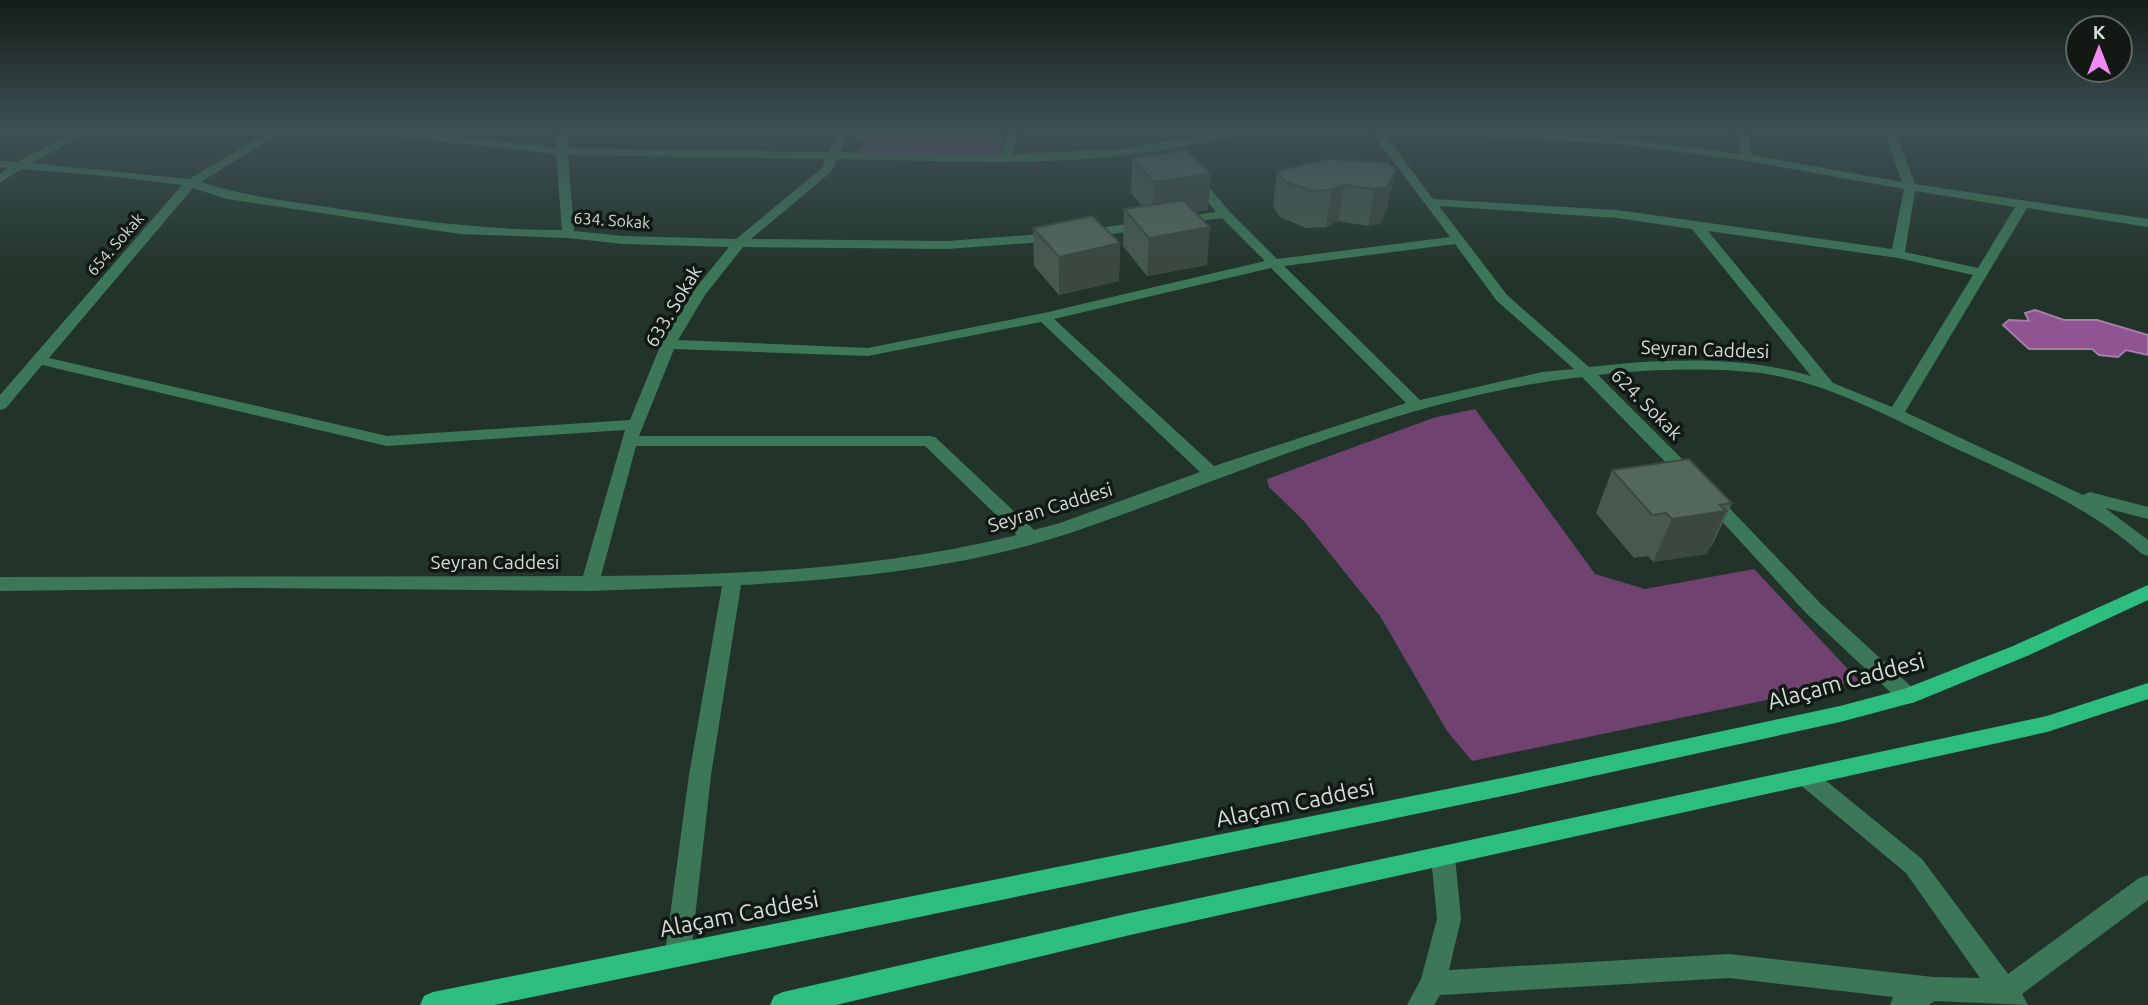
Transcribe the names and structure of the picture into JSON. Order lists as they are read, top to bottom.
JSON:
{
  "streets": {
    "main road": ["Alaçam Caddesi"],
    "street": [
      "634. Sokak",
      "654. Sokak",
      "633. Sokak",
      "Seyran Caddesi",
      "624. Sokak"
    ]
  },
  "crossings": [
    ["634. Sokak", "654. Sokak"],
    ["634. Sokak", "633. Sokak"],
    ["633. Sokak", "Seyran Caddesi"],
    ["Seyran Caddesi", "624. Sokak"],
    ["624. Sokak", "Alaçam Caddesi"]
  ],
  "north": "top"
}
